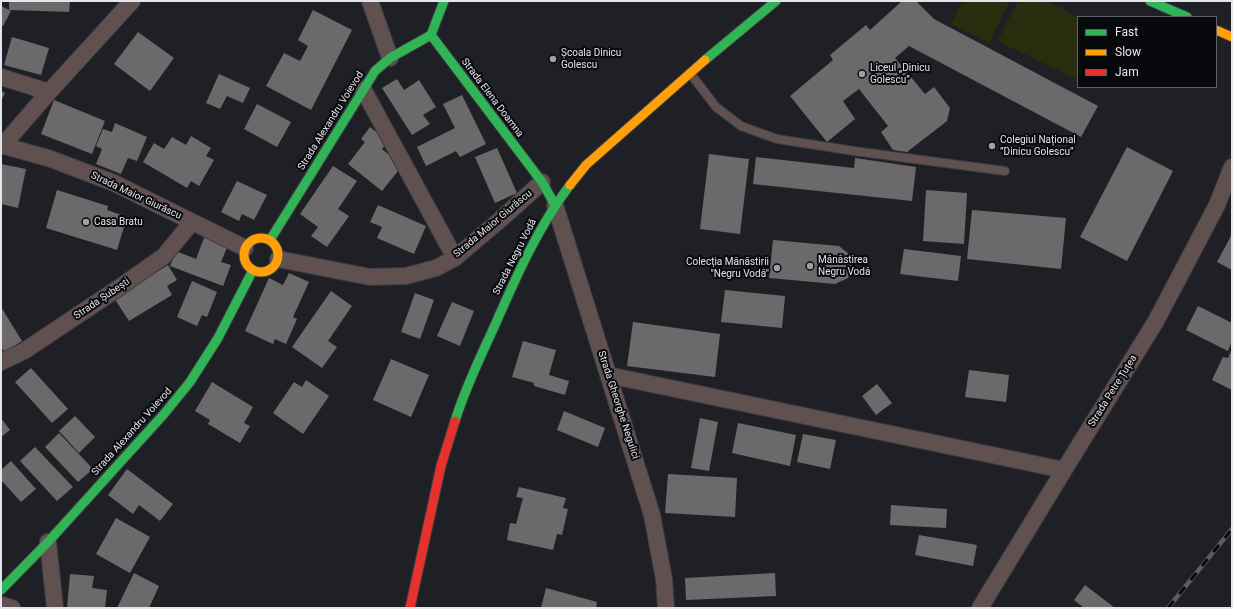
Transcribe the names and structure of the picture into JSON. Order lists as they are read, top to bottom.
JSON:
{
  "streets": {
    "main road": ["Strada Elena Doamna", "Strada Alexandru Voievod", "Strada Negru Vodă"],
    "street": [
      "Strada Maior Giurăscu",
      "Strada Șubești",
      "Strada Petre Țuțea",
      "Strada Gheorghe Negulici"
    ]
  },
  "crossings": [
    ["Strada Elena Doamna", "Strada Alexandru Voievod"],
    ["Strada Elena Doamna", "Strada Maior Giurăscu"],
    ["Strada Elena Doamna", "Strada Negru Vodă"],
    ["Strada Elena Doamna", "Strada Gheorghe Negulici"],
    ["Strada Alexandru Voievod", "Strada Maior Giurăscu"],
    ["Strada Maior Giurăscu", "Strada Șubești"],
    ["Strada Negru Vodă", "Strada Gheorghe Negulici"]
  ],
  "places": [
    "Școala Dinicu Golescu",
    "Liceul „Dinicu Golescu”",
    "Colegiul Național ”Dinicu Golescu”",
    "Casa Bratu",
    "Mănăstirea Negru Vodă",
    "Colecția Mănăstirii \"Negru Vodă\""
  ],
  "legend": ["Fast", "Slow", "Jam"]
}
